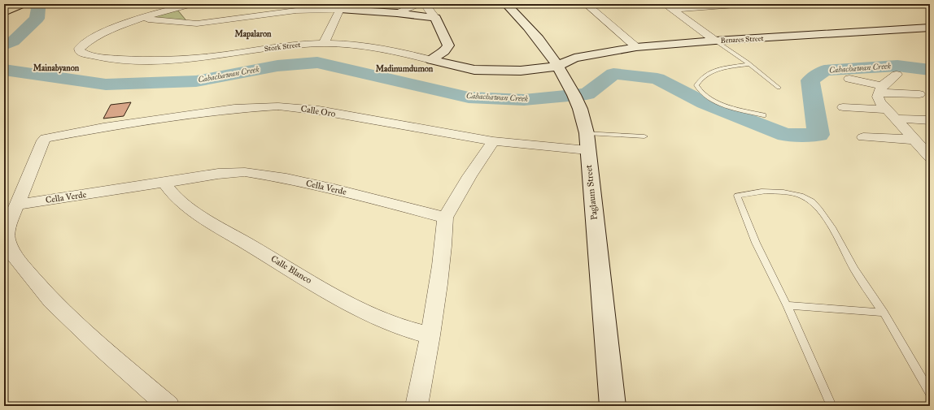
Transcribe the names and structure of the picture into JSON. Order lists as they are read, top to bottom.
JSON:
{
  "streets": {
    "street": [
      "Benares Street",
      "Stork Street",
      "Calle Oro",
      "Cella Verde",
      "Paglaum Street",
      "Calle Blanco"
    ]
  },
  "crossings": [
    ["Benares Street", "Stork Street"],
    ["Benares Street", "Paglaum Street"],
    ["Stork Street", "Paglaum Street"],
    ["Calle Oro", "Cella Verde"],
    ["Calle Oro", "Paglaum Street"],
    ["Cella Verde", "Calle Blanco"]
  ],
  "districts": ["Mapalaron", "Mainabyanon", "Madinumdumon"],
  "water": ["Cabachawan Creek"]
}
